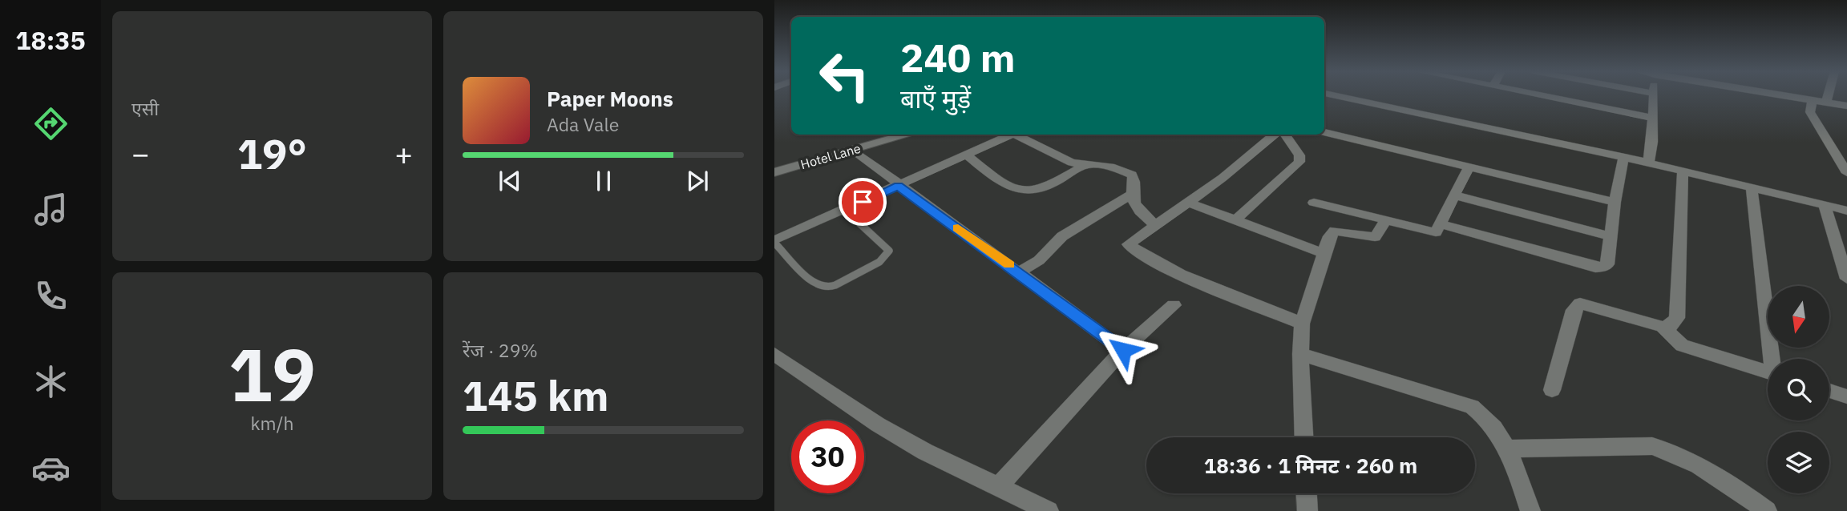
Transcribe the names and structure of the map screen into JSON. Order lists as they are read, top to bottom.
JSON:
{
  "streets": {
    "street": ["Hotel Lane"]
  },
  "north": "bottom",
  "page": {
    "tabs": "18:35",
    "tile": [
      "एसी",
      ["19", "km/h"],
      ["रेंज · 29%", "145 km"]
    ],
    "turn": ["240 m", "बाएँ मुड़ें"],
    "song": ["Paper Moons", "Ada Vale"],
    "heat": ["−", "19°", "+"],
    "limit": "30",
    "trip": "18:36 · 1 मिनट · 260 m"
  }
}
